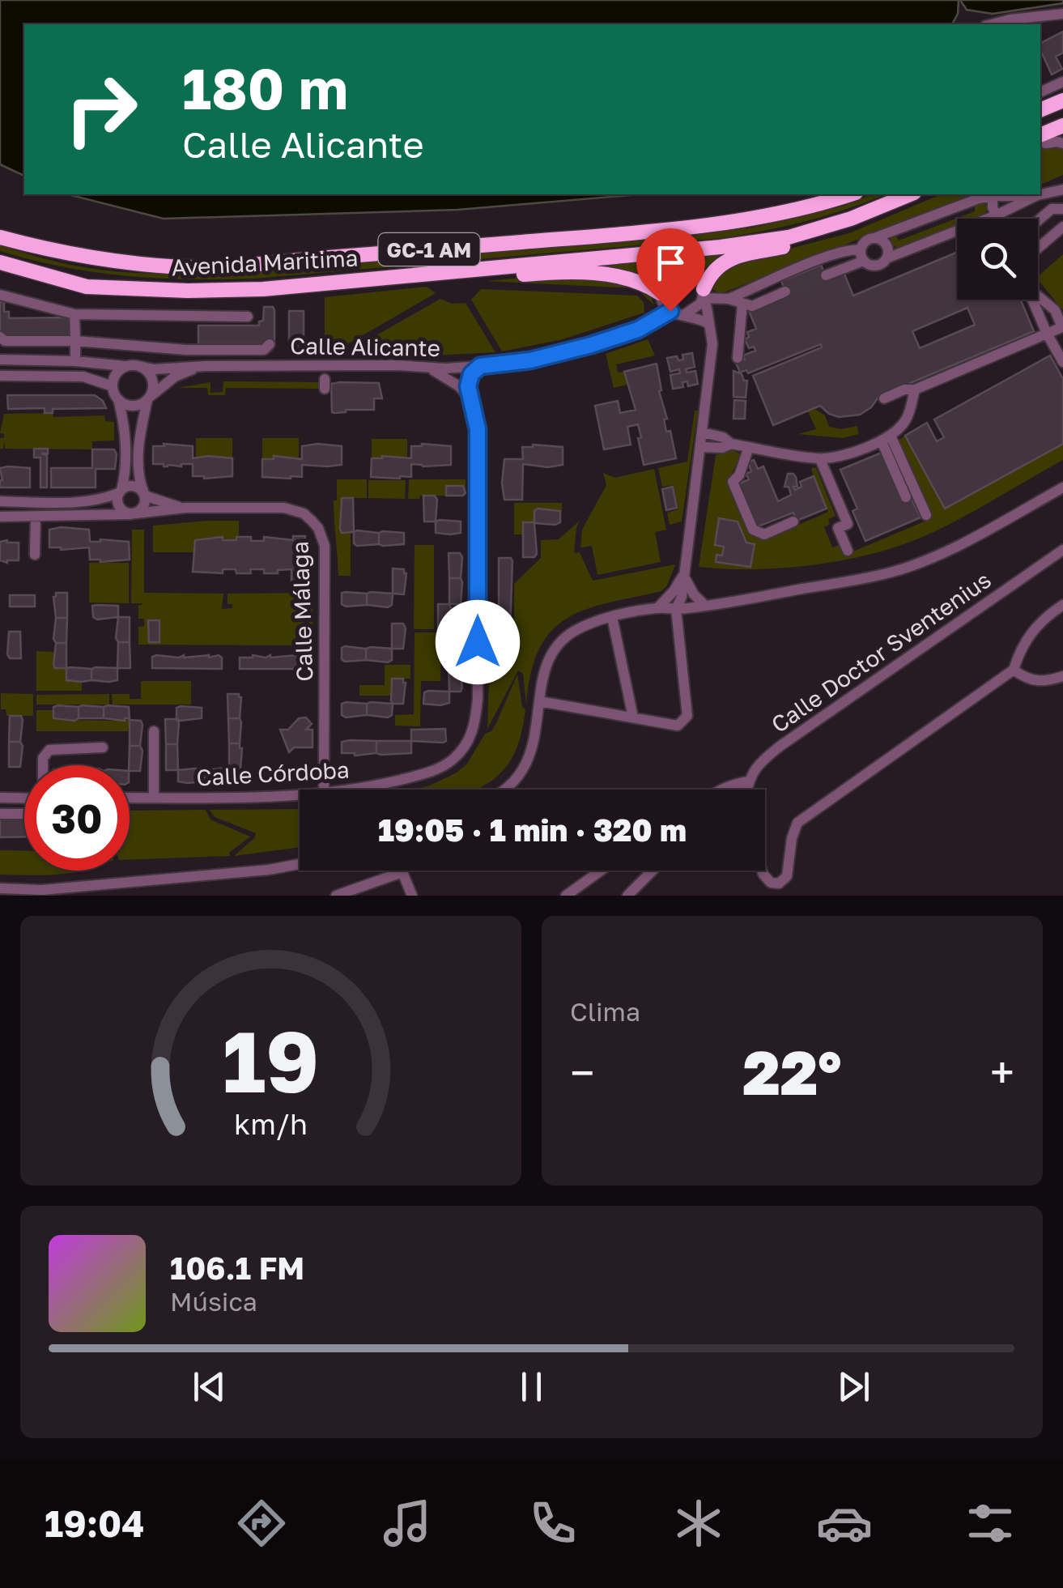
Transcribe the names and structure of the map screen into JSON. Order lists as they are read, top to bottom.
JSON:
{
  "streets": {
    "highway": ["GC-1 AM", "Avenida Maritima"],
    "street": [
      "Calle Alicante",
      "Calle Málaga",
      "Calle Doctor Sventenius",
      "Calle Córdoba"
    ]
  },
  "crossings": [
    ["Calle Alicante", "Calle Córdoba"]
  ],
  "page": {
    "turn": ["180 m", "Calle Alicante"],
    "limit": "30",
    "trip": "19:05 · 1 min · 320 m",
    "tile": "Clima",
    "heat": ["−", "22°", "+"],
    "song": ["106.1 FM", "Música"],
    "tabs": "19:04",
    "gauge": ["19", "km/h"]
  }
}
